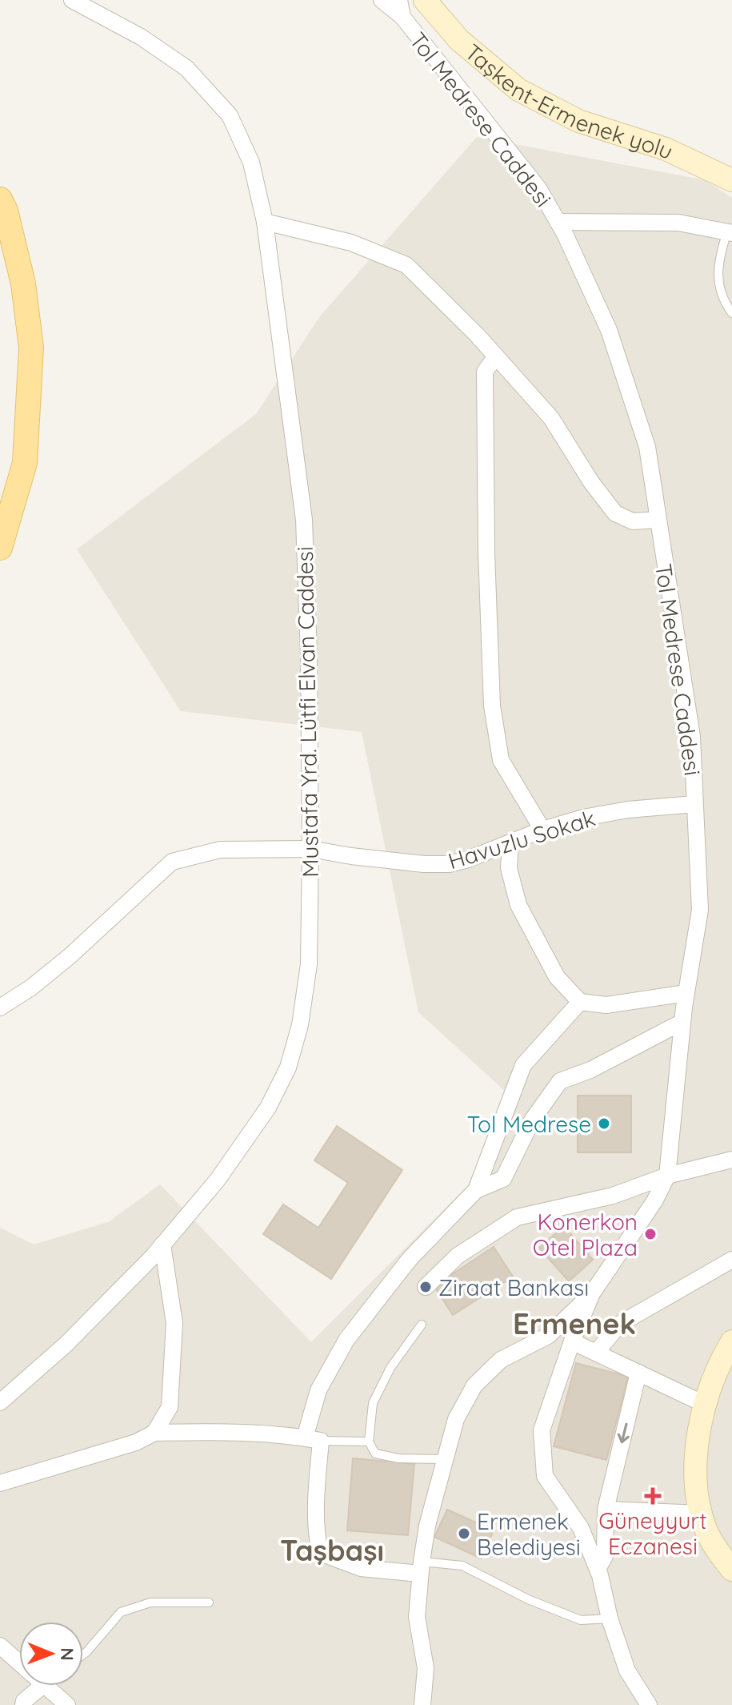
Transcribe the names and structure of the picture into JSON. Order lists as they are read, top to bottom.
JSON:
{
  "streets": {
    "main road": ["Taşkent-Ermenek yolu"],
    "street": ["Tol Medrese Caddesi", "Mustafa Yrd. Lütfi Elvan Caddesi", "Havuzlu Sokak"]
  },
  "crossings": [
    ["Tol Medrese Caddesi", "Havuzlu Sokak"],
    ["Mustafa Yrd. Lütfi Elvan Caddesi", "Havuzlu Sokak"]
  ],
  "districts": ["Ermenek", "Taşbaşı"],
  "places": {
    "other": [
      "Tol Medrese",
      "Konerkon Otel Plaza",
      "Ziraat Bankası",
      "Ermenek Belediyesi"
    ],
    "health": ["Güneyyurt Eczanesi"]
  },
  "north": "right"
}
